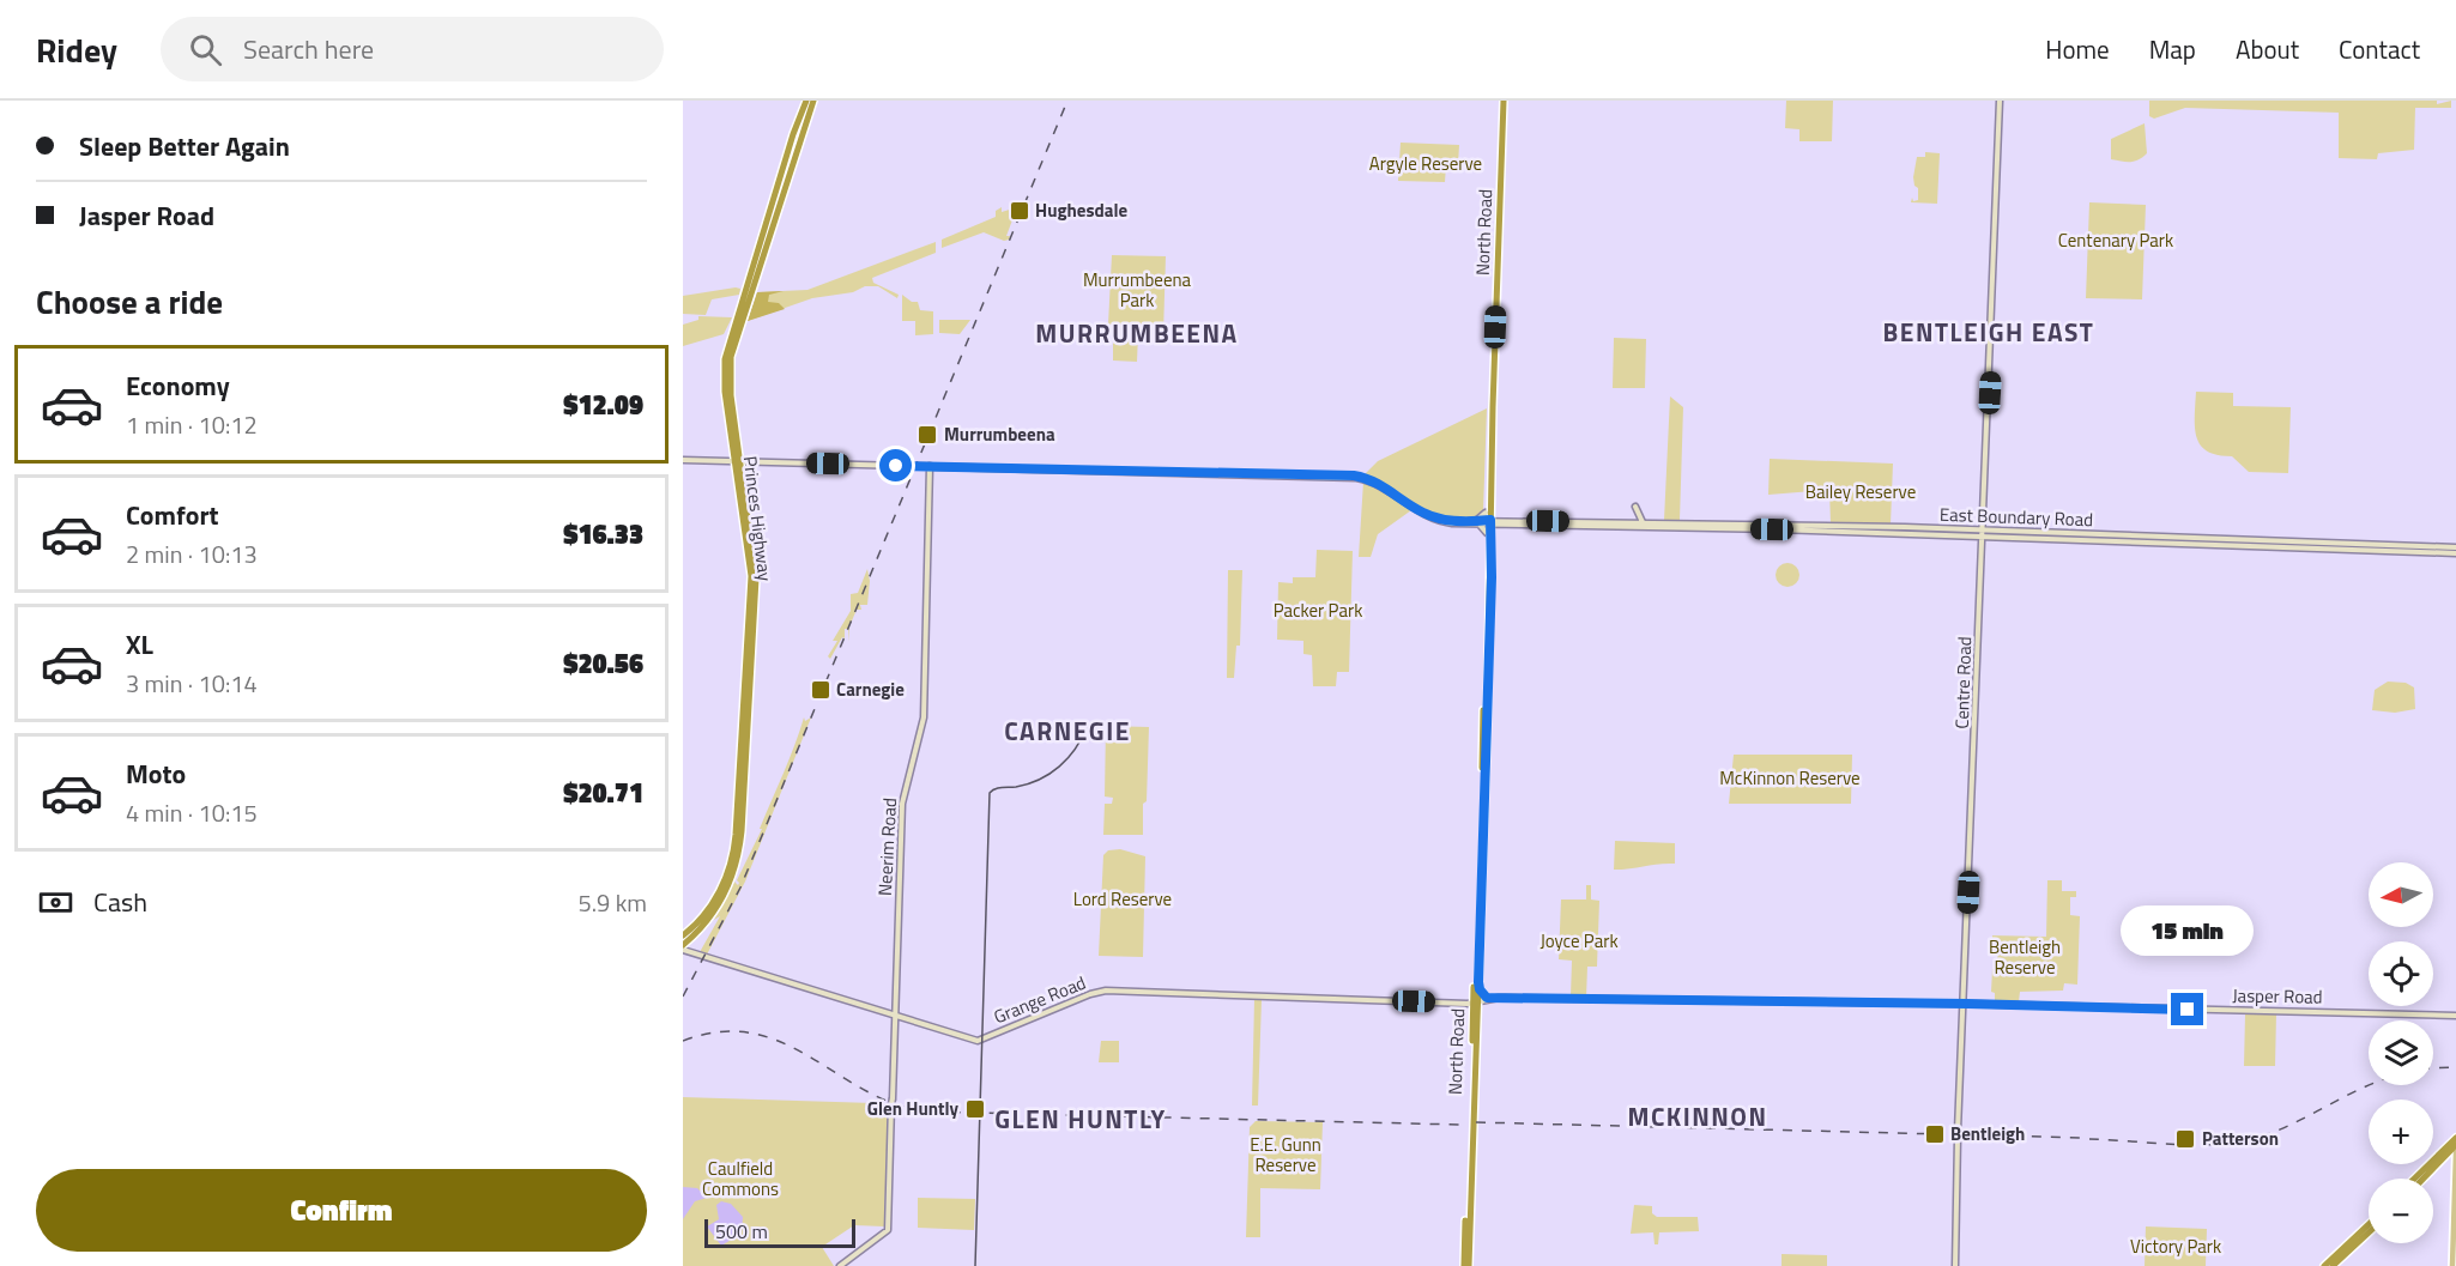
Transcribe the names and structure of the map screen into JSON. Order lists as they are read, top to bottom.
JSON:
{
  "streets": {
    "highway": ["North Road", "Princes Highway"],
    "main road": [
      "East Boundary Road",
      "Centre Road",
      "Neerim Road",
      "Jasper Road",
      "Grange Road"
    ]
  },
  "crossings": [
    ["North Road", "East Boundary Road"],
    ["North Road", "Jasper Road"],
    ["North Road", "Grange Road"],
    ["East Boundary Road", "Centre Road"],
    ["Princes Highway", "Grange Road"],
    ["Centre Road", "Jasper Road"],
    ["Neerim Road", "Grange Road"],
    ["Jasper Road", "Grange Road"]
  ],
  "districts": [
    "BENTLEIGH EAST",
    "MURRUMBEENA",
    "CARNEGIE",
    "MCKINNON",
    "GLEN HUNTLY"
  ],
  "parks": [
    "Argyle Reserve",
    "Centenary Park",
    "Murrumbeena Park",
    "Bailey Reserve",
    "Packer Park",
    "McKinnon Reserve",
    "Lord Reserve",
    "Joyce Park",
    "Bentleigh Reserve",
    "E.E. Gunn Reserve",
    "Caulfield Commons",
    "Victory Park"
  ],
  "places": {
    "transit": [
      "Hughesdale",
      "Murrumbeena",
      "Carnegie",
      "Glen Huntly",
      "Bentleigh",
      "Patterson"
    ]
  },
  "scale_bar": "500 m",
  "north": "left",
  "page": {
    "header": "Ridey",
    "search": "Search here",
    "nav": [
      "Home",
      "Map",
      "About",
      "Contact"
    ],
    "banner": ["Sleep Better Again", "Jasper Road"],
    "heading": "Choose a ride",
    "list": [
      {
        "name": "Economy",
        "note": "1 min · 10:12",
        "value": "$12.09"
      },
      {
        "name": "Comfort",
        "note": "2 min · 10:13",
        "value": "$16.33"
      },
      {
        "name": "XL",
        "note": "3 min · 10:14",
        "value": "$20.56"
      },
      {
        "name": "Moto",
        "note": "4 min · 10:15",
        "value": "$20.71"
      }
    ],
    "pay": ["Cash", "5.9 km"],
    "map_buttons": ["+", "−"],
    "bubble": "15 min",
    "buttons": "Confirm",
    "scale": "500 m"
  }
}
